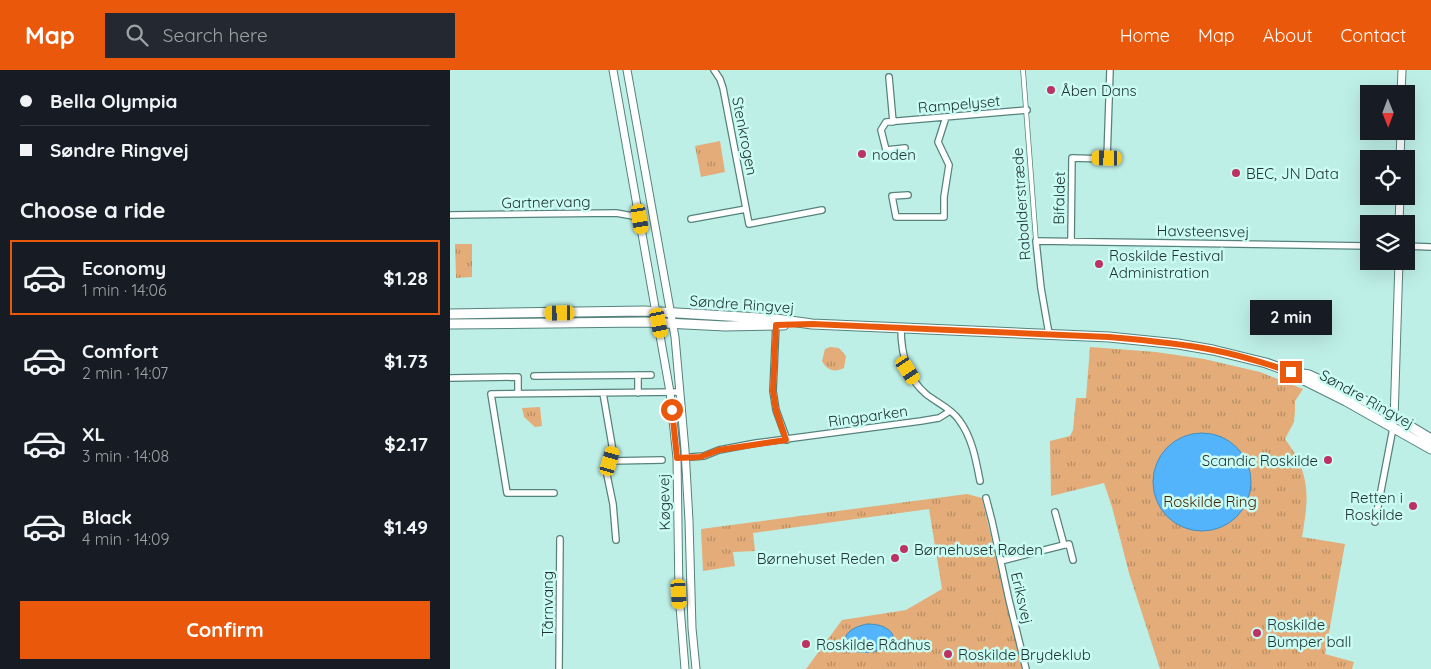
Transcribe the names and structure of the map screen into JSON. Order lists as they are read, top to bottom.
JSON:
{
  "streets": {
    "main road": ["Søndre Ringvej"],
    "street": [
      "Rampelyset",
      "Stenkrogen",
      "Bifaldet",
      "Gartnervang",
      "Rabalderstræde",
      "Havsteensvej",
      "Ringparken",
      "Køgevej",
      "Eriksvej",
      "Tårnvang"
    ]
  },
  "crossings": [
    ["Rampelyset", "Rabalderstræde"],
    ["Bifaldet", "Havsteensvej"],
    ["Gartnervang", "Køgevej"],
    ["Rabalderstræde", "Havsteensvej"],
    ["Rabalderstræde", "Søndre Ringvej"],
    ["Søndre Ringvej", "Ringparken"],
    ["Søndre Ringvej", "Køgevej"],
    ["Ringparken", "Køgevej"]
  ],
  "parks": ["Roskilde Ring"],
  "places": [
    "Åben Dans",
    "noden",
    "BEC, JN Data",
    "Roskilde Festival Administration",
    "Scandic Roskilde",
    "Retten i Roskilde",
    "Børnehuset Røden",
    "Børnehuset Reden",
    "Roskilde Bumper ball",
    "Roskilde Rådhus",
    "Roskilde Brydeklub"
  ],
  "north": "bottom",
  "page": {
    "header": "Map",
    "search": "Search here",
    "nav": [
      "Home",
      "Map",
      "About",
      "Contact"
    ],
    "banner": ["Bella Olympia", "Søndre Ringvej"],
    "heading": "Choose a ride",
    "list": [
      {
        "name": "Economy",
        "note": "1 min · 14:06",
        "value": "$1.28"
      },
      {
        "name": "Comfort",
        "note": "2 min · 14:07",
        "value": "$1.73"
      },
      {
        "name": "XL",
        "note": "3 min · 14:08",
        "value": "$2.17"
      },
      {
        "name": "Black",
        "note": "4 min · 14:09",
        "value": "$1.49"
      }
    ],
    "bubble": "2 min",
    "buttons": "Confirm"
  }
}
